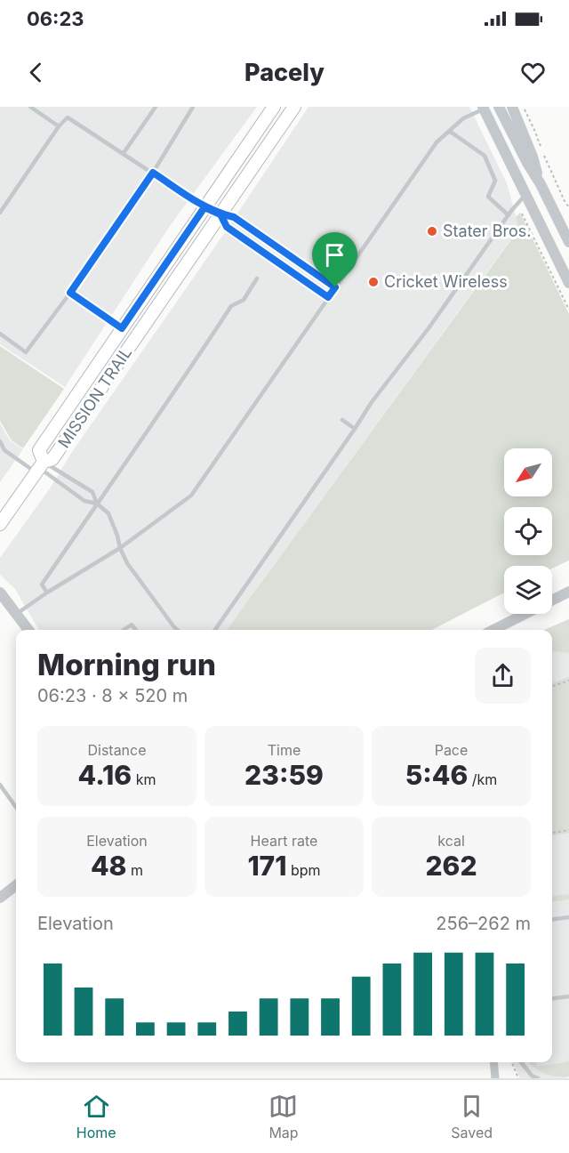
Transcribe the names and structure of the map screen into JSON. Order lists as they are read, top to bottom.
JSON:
{
  "streets": {
    "main road": ["MISSION TRAIL"]
  },
  "places": ["Stater Bros.", "Cricket Wireless"],
  "north": "bottom left",
  "page": {
    "status": "06:23",
    "header": "Pacely",
    "heading": ["Morning run", "06:23 · 8 × 520 m"],
    "stats": [
      ["Distance", "4.16 km"],
      ["Time", "23:59"],
      ["Pace", "5:46 /km"],
      ["Elevation", "48 m"],
      ["Heart rate", "171 bpm"],
      ["kcal", "262"]
    ],
    "chart": ["Elevation", "256–262 m"],
    "tabs": ["Home", "Map", "Saved"]
  }
}
